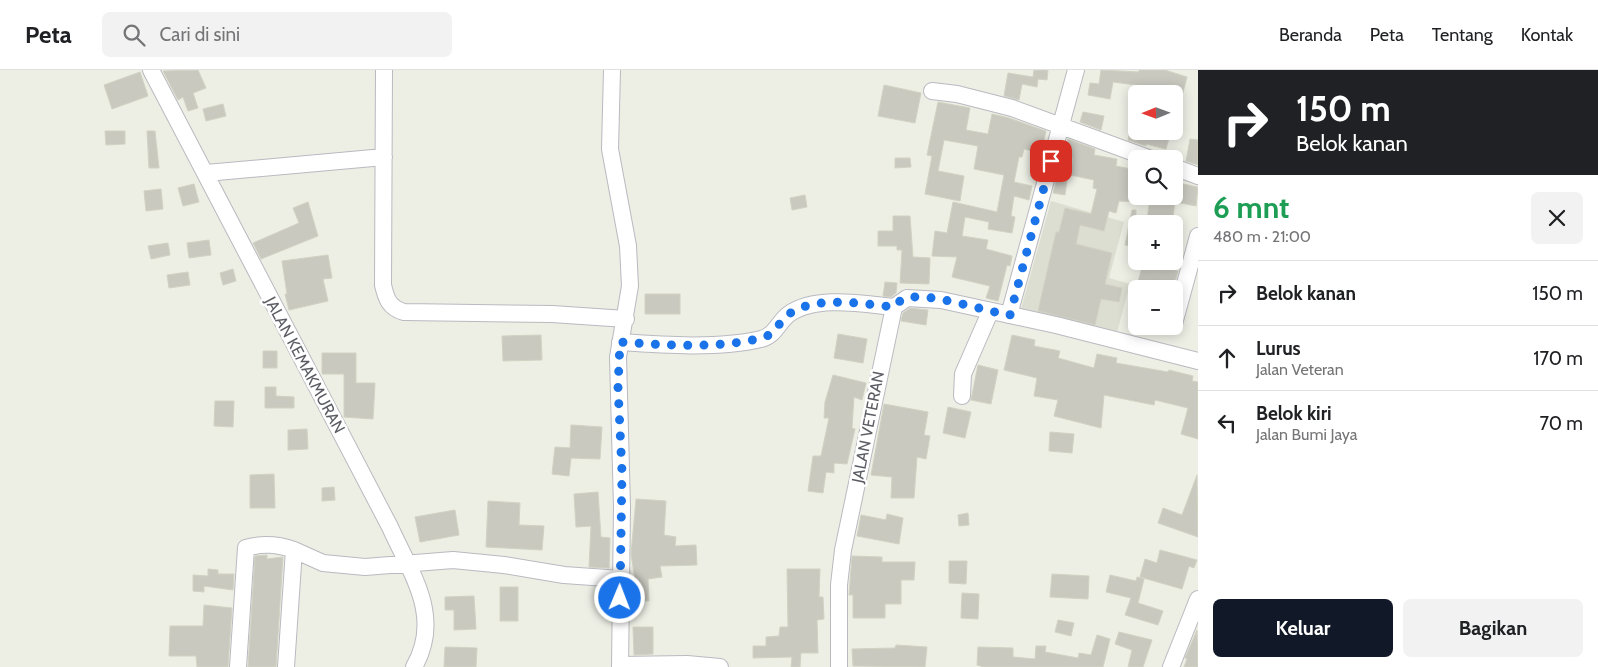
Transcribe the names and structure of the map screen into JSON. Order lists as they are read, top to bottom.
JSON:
{
  "streets": {
    "street": ["JALAN KEMAKMURAN", "JALAN VETERAN"]
  },
  "north": "left",
  "page": {
    "header": "Peta",
    "search": "Cari di sini",
    "nav": [
      "Beranda",
      "Peta",
      "Tentang",
      "Kontak"
    ],
    "turn": ["150 m", "Belok kanan"],
    "map_buttons": ["+", "−"],
    "heading": ["6 mnt", "480 m · 21:00"],
    "list": [
      {
        "name": "Belok kanan",
        "value": "150 m"
      },
      {
        "name": "Lurus",
        "note": "Jalan Veteran",
        "value": "170 m"
      },
      {
        "name": "Belok kiri",
        "note": "Jalan Bumi Jaya",
        "value": "70 m"
      }
    ],
    "buttons": ["Keluar", "Bagikan"]
  }
}
